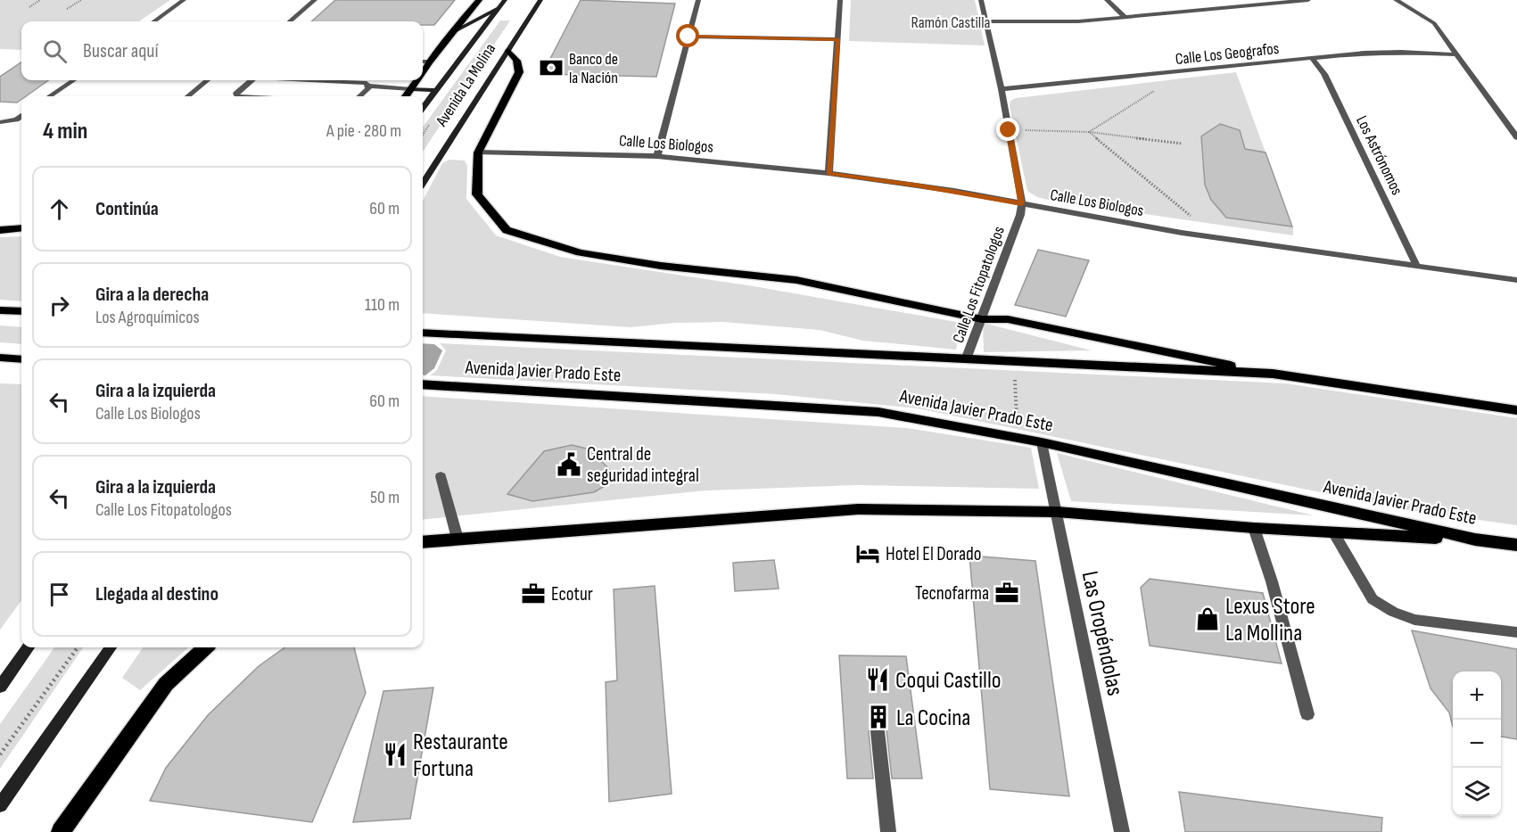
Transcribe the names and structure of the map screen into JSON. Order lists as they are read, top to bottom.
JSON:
{
  "streets": {
    "main road": ["Avenida La Molina", "Avenida Javier Prado Este"],
    "street": [
      "Calle Los Geografos",
      "Calle Los Biologos",
      "Los Astrónomos",
      "Calle Los Fitopatologos",
      "Las Oropéndolas"
    ]
  },
  "crossings": [
    ["Calle Los Geografos", "Los Astrónomos"],
    ["Calle Los Geografos", "Calle Los Fitopatologos"],
    ["Calle Los Biologos", "Los Astrónomos"],
    ["Calle Los Biologos", "Calle Los Fitopatologos"],
    ["Calle Los Fitopatologos", "Avenida Javier Prado Este"],
    ["Avenida Javier Prado Este", "Las Oropéndolas"]
  ],
  "parks": ["Ramón Castilla"],
  "places": {
    "bank": ["Banco de la Nación"],
    "public building": ["Central de seguridad integral"],
    "hotel": ["Hotel El Dorado"],
    "office": ["Tecnofarma", "Ecotur"],
    "shop": ["Lexus Store La Mollina"],
    "restaurant": ["Coqui Castillo", "Restaurante Fortuna"],
    "building": ["La Cocina"]
  },
  "page": {
    "search": "Buscar aquí",
    "heading": ["4 min", "A pie · 280 m"],
    "list": [
      ["Continúa", "60 m"],
      ["Gira a la derecha", "Los Agroquímicos", "110 m"],
      ["Gira a la izquierda", "Calle Los Biologos", "60 m"],
      ["Gira a la izquierda", "Calle Los Fitopatologos", "50 m"],
      "Llegada al destino"
    ],
    "map_buttons": ["+", "−"]
  }
}
